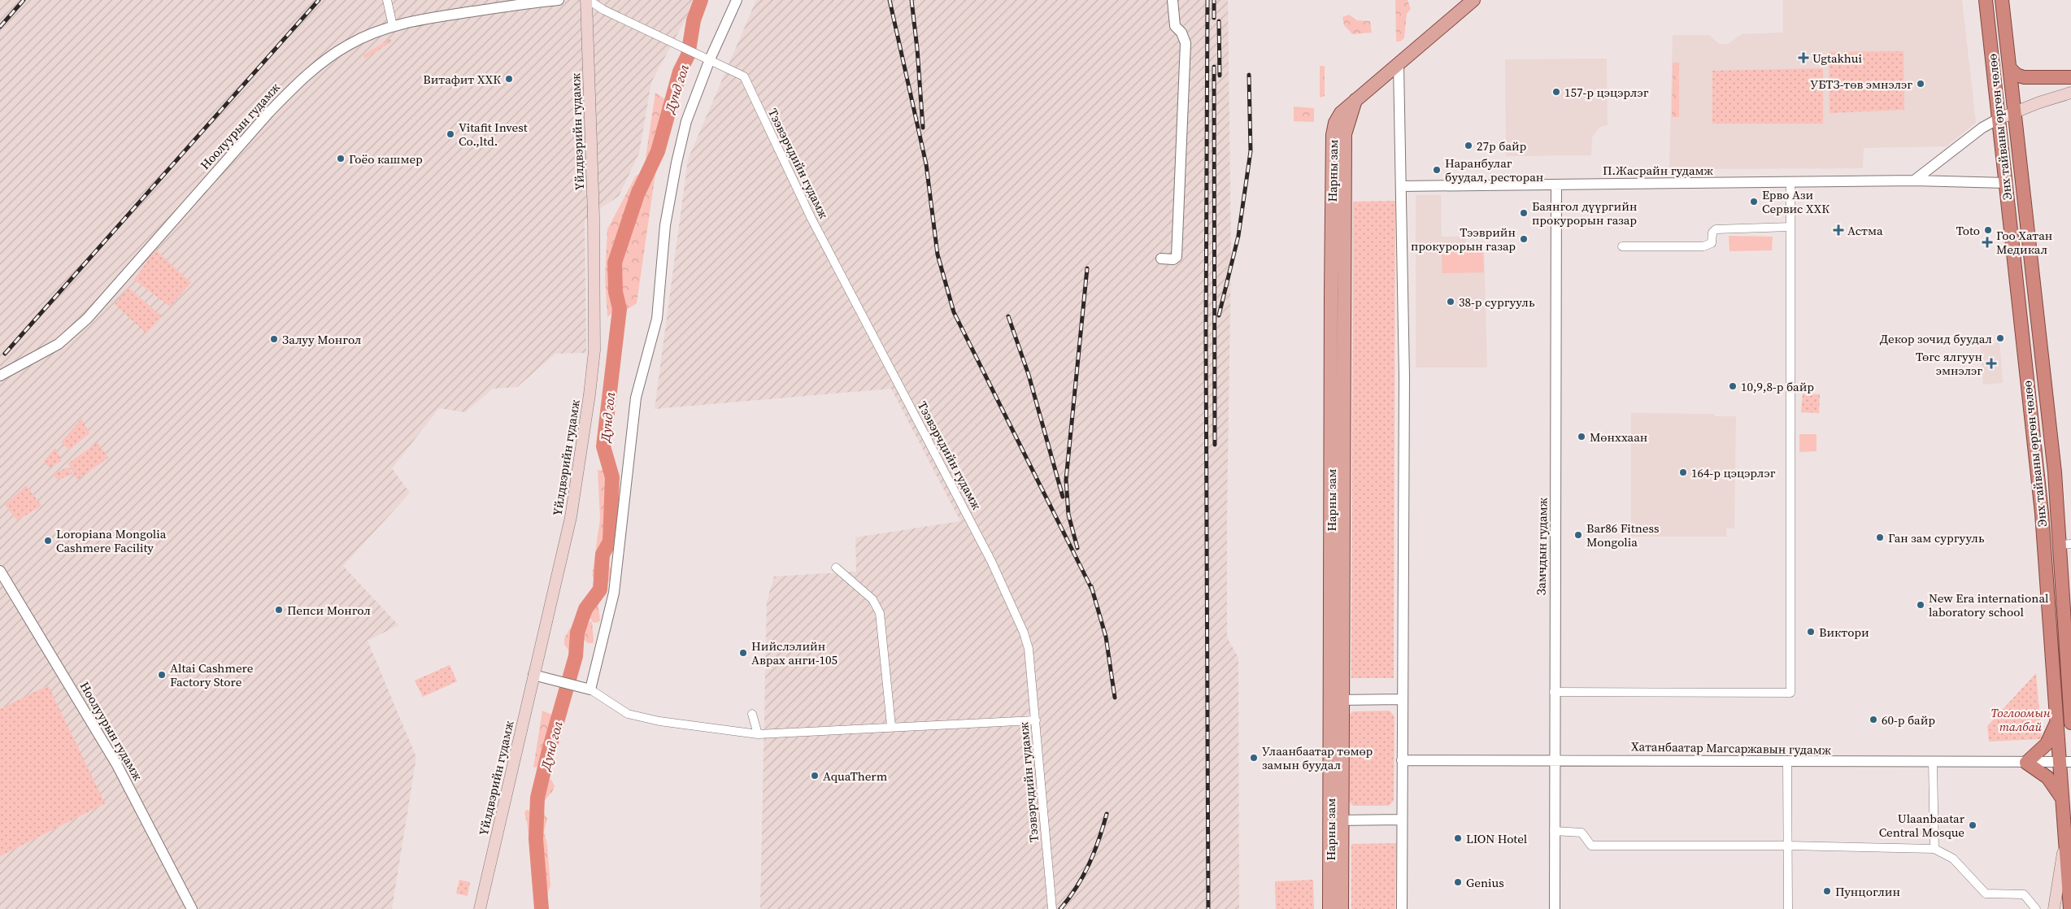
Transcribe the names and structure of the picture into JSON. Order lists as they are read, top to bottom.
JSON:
{
  "streets": {
    "highway": ["Энх тайваны өргөн чөлөө"],
    "main road": ["Yйлдвэрийн гудамж", "Нарны зам"],
    "street": [
      "Ноолуурын гудамж",
      "Тээвэрчдийн гудамж",
      "П.Жасрайн гудамж",
      "Замчдын гудамж",
      "Хатанбаатар Магсаржавын гудамж"
    ]
  },
  "crossings": [
    ["Энх тайваны өргөн чөлөө", "П.Жасрайн гудамж"],
    ["Энх тайваны өргөн чөлөө", "Хатанбаатар Магсаржавын гудамж"],
    ["Yйлдвэрийн гудамж", "Тээвэрчдийн гудамж"],
    ["П.Жасрайн гудамж", "Замчдын гудамж"],
    ["Замчдын гудамж", "Хатанбаатар Магсаржавын гудамж"]
  ],
  "water": ["Дунд гол"],
  "parks": ["Тоглоомын талбай"],
  "places": {
    "health": [
      "Ugtakhui",
      "Астма",
      "Гоо Хатан Медикал",
      "Төгс ялгуун эмнэлэг"
    ],
    "other": [
      "Витафит ХХК",
      "УБТЗ-төв эмнэлэг",
      "157-р цэцэрлэг",
      "Vitafit Invest Co.,ltd.",
      "27р байр",
      "Гоёо кашмер",
      "Наранбулаг буудал, ресторан",
      "Ерво Ази Сервис ХХК",
      "Баянгол дүүргийн прокурорын газар",
      "Toto",
      "Тээврийн прокурорын газар",
      "38-р сургууль",
      "Декор зочид буудал",
      "Залуу Монгол",
      "10,9,8-р байр",
      "Мөнххаан",
      "164-р цэцэрлэг",
      "Bar86 Fitness Mongolia",
      "Ган зам сургууль",
      "Loropiana Mongolia Cashmere Facility",
      "New Era international laboratory school",
      "Пепси Монгол",
      "Виктори",
      "Нийслэлийн Аврах анги-105",
      "Altai Cashmere Factory Store",
      "60-р байр",
      "Улаанбаатар төмөр замын буудал",
      "AquaTherm",
      "Ulaanbaatar Central Mosque",
      "LION Hotel",
      "Genius",
      "Пунцоглин"
    ]
  }
}
